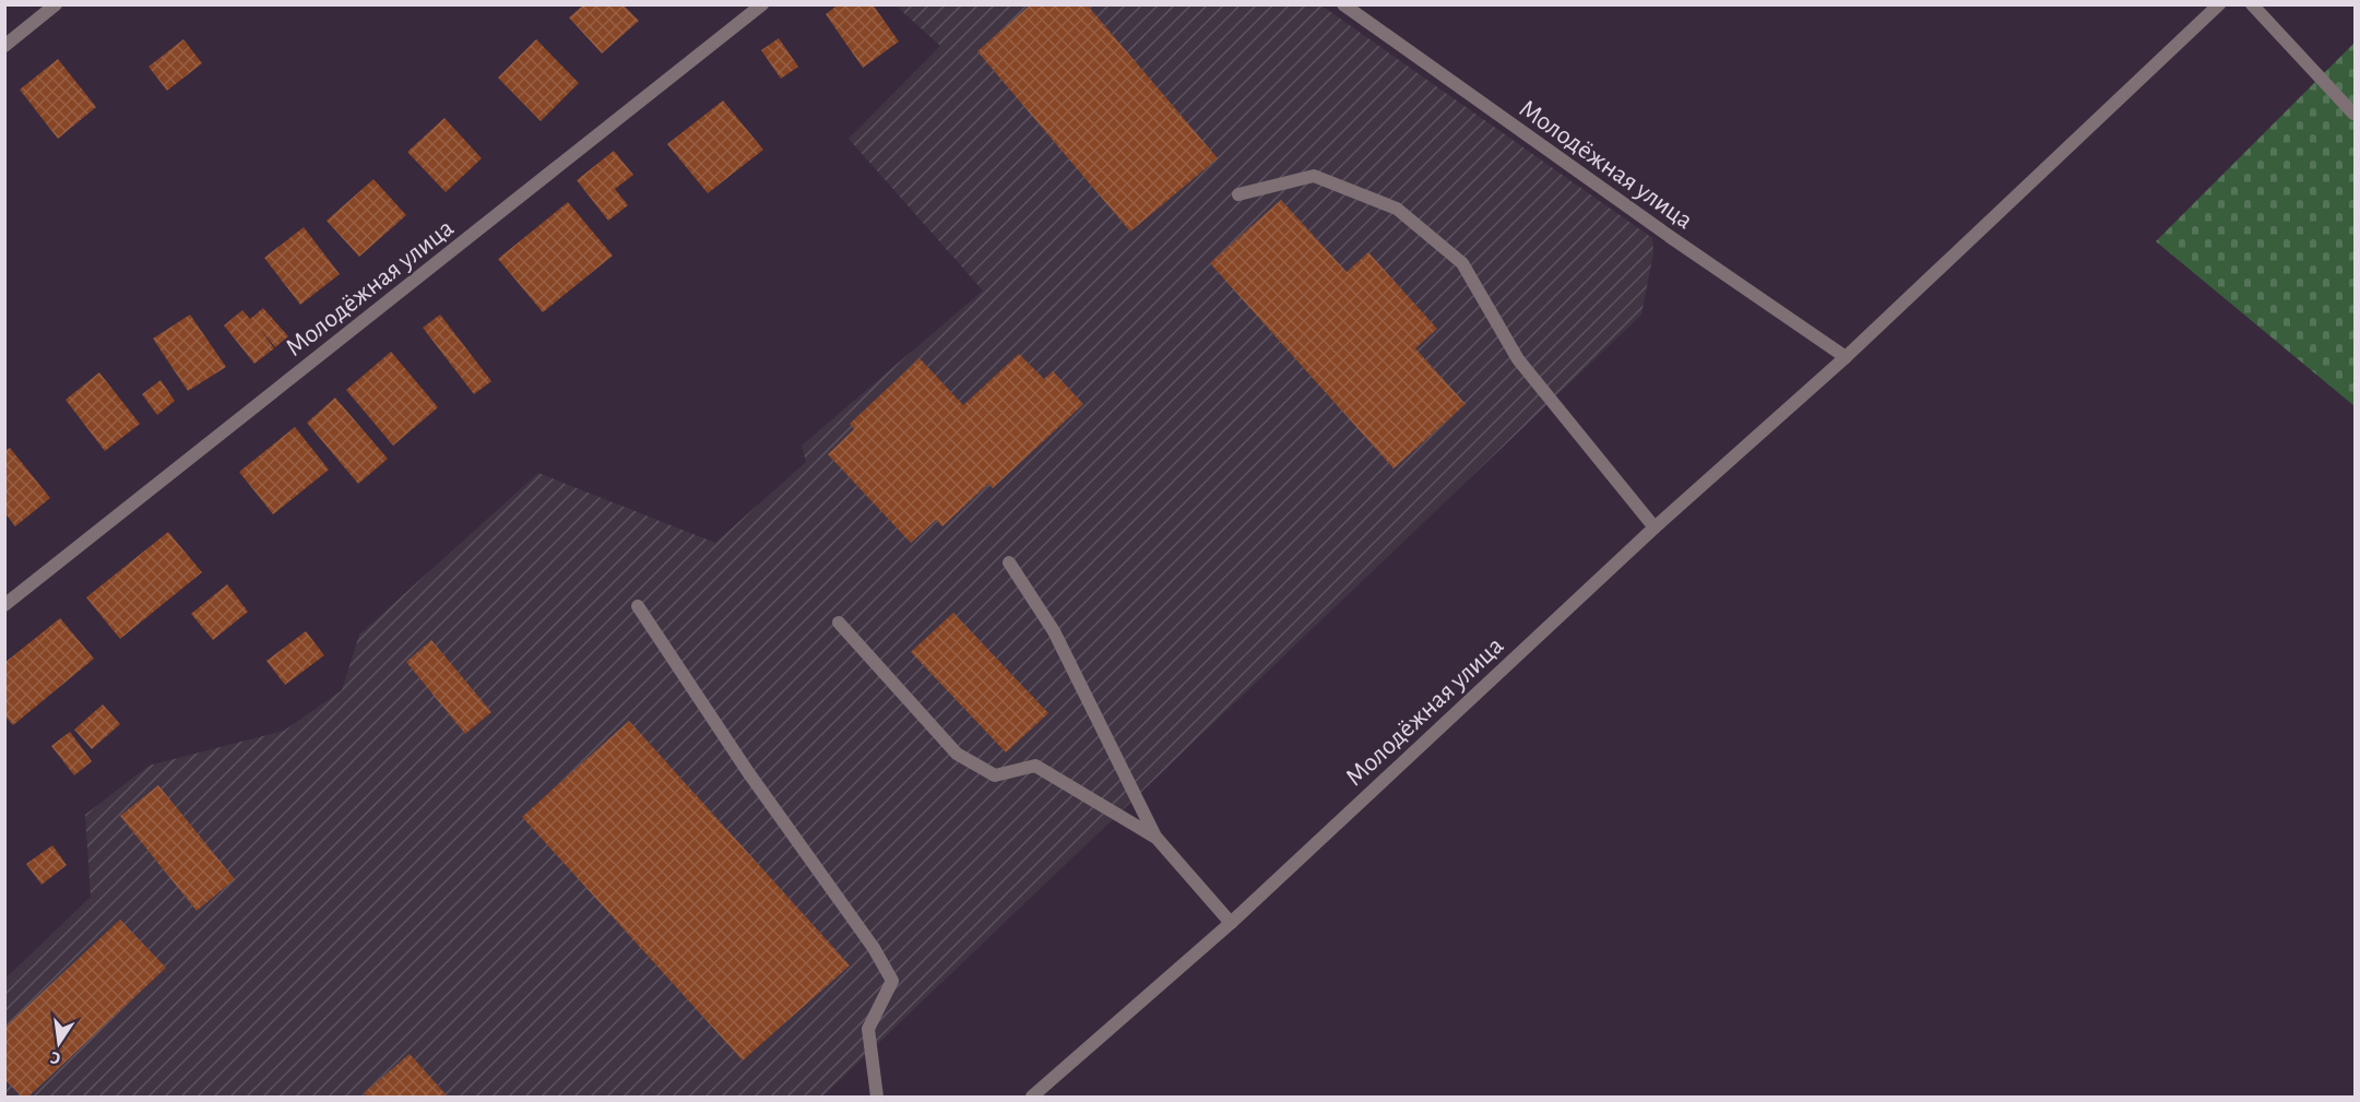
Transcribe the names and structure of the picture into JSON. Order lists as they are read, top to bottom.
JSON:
{
  "streets": {
    "street": ["Молодёжная улица"]
  },
  "north": "bottom"
}
